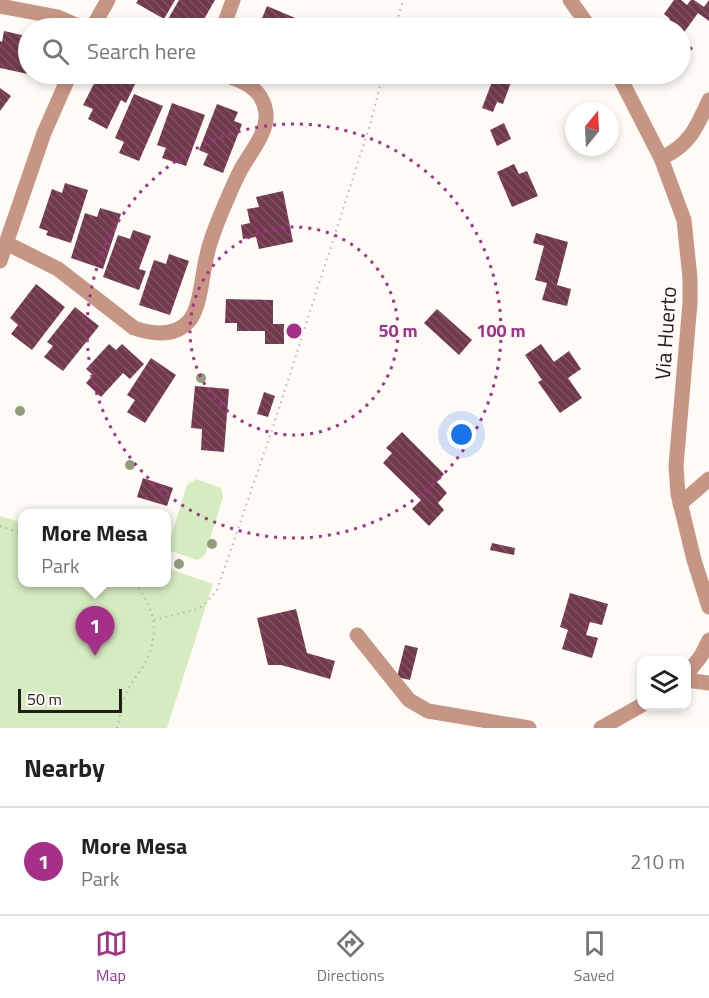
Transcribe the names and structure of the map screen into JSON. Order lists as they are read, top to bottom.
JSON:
{
  "streets": {
    "street": ["Via Huerto"]
  },
  "scale_bar": "50 m",
  "north": "top",
  "page": {
    "search": "Search here",
    "popup": ["More Mesa", "Park"],
    "pins": "1",
    "scale": "50 m",
    "heading": "Nearby",
    "list": [
      {
        "mark": "1",
        "name": "More Mesa",
        "note": "Park",
        "value": "210 m"
      }
    ],
    "nav": ["Map", "Directions", "Saved"]
  },
  "rings": ["50 m", "100 m"]
}
